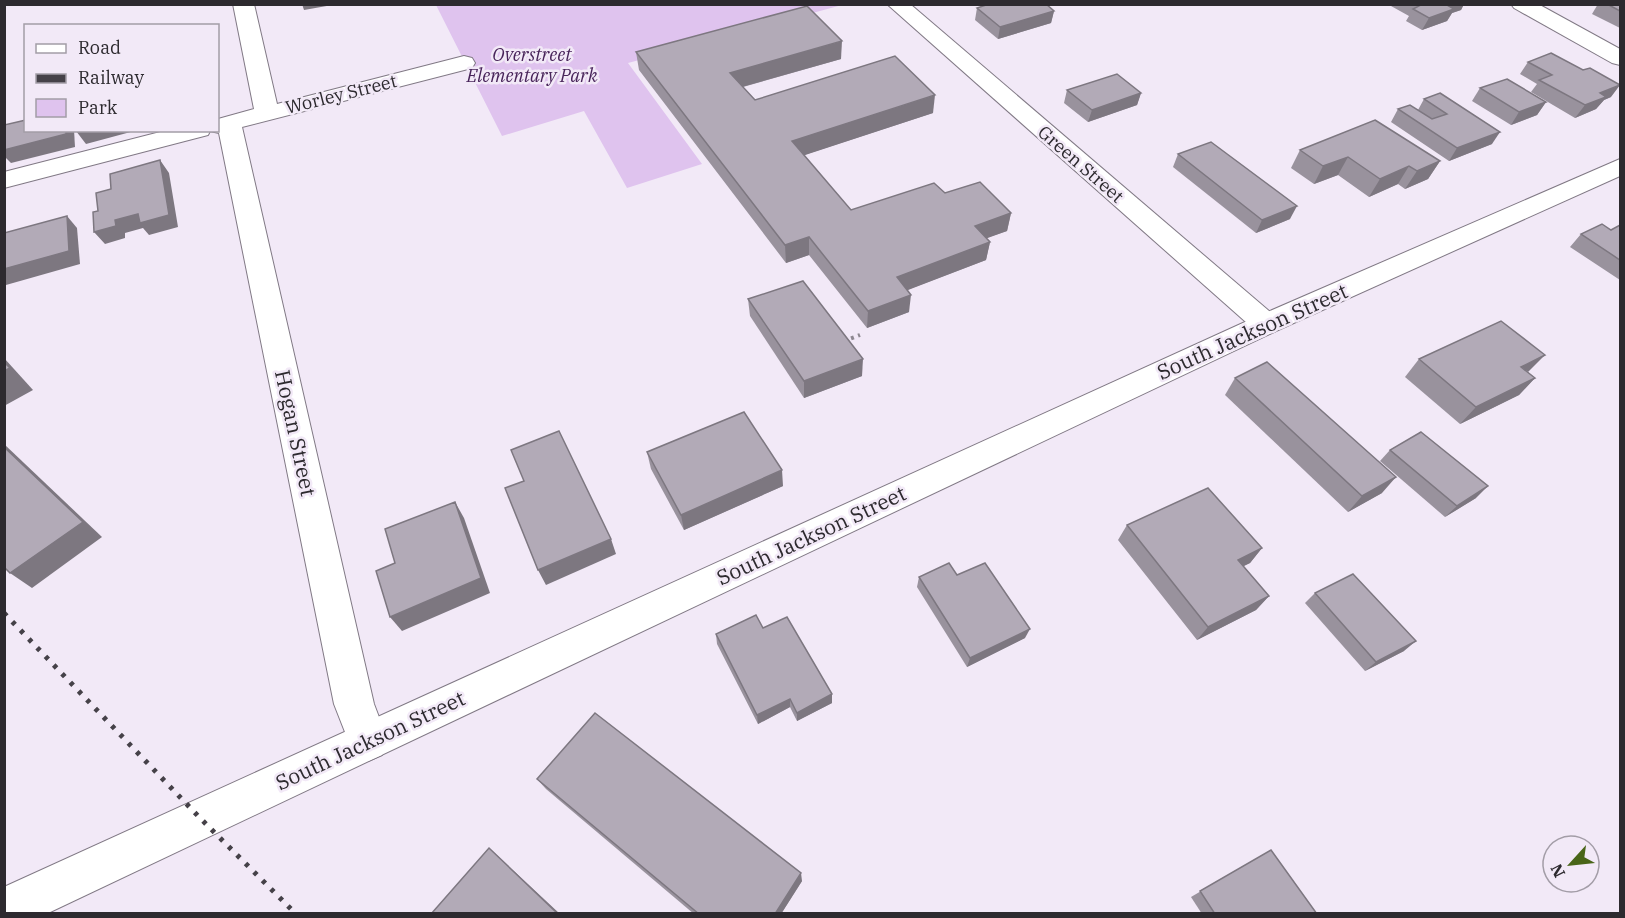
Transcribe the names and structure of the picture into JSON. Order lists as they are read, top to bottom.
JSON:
{
  "streets": {
    "street": [
      "Worley Street",
      "Green Street",
      "South Jackson Street",
      "Hogan Street"
    ]
  },
  "crossings": [
    ["Green Street", "South Jackson Street"],
    ["South Jackson Street", "Hogan Street"]
  ],
  "parks": ["Overstreet Elementary Park"],
  "legend": ["Road", "Railway", "Park"],
  "north": "bottom left"
}
